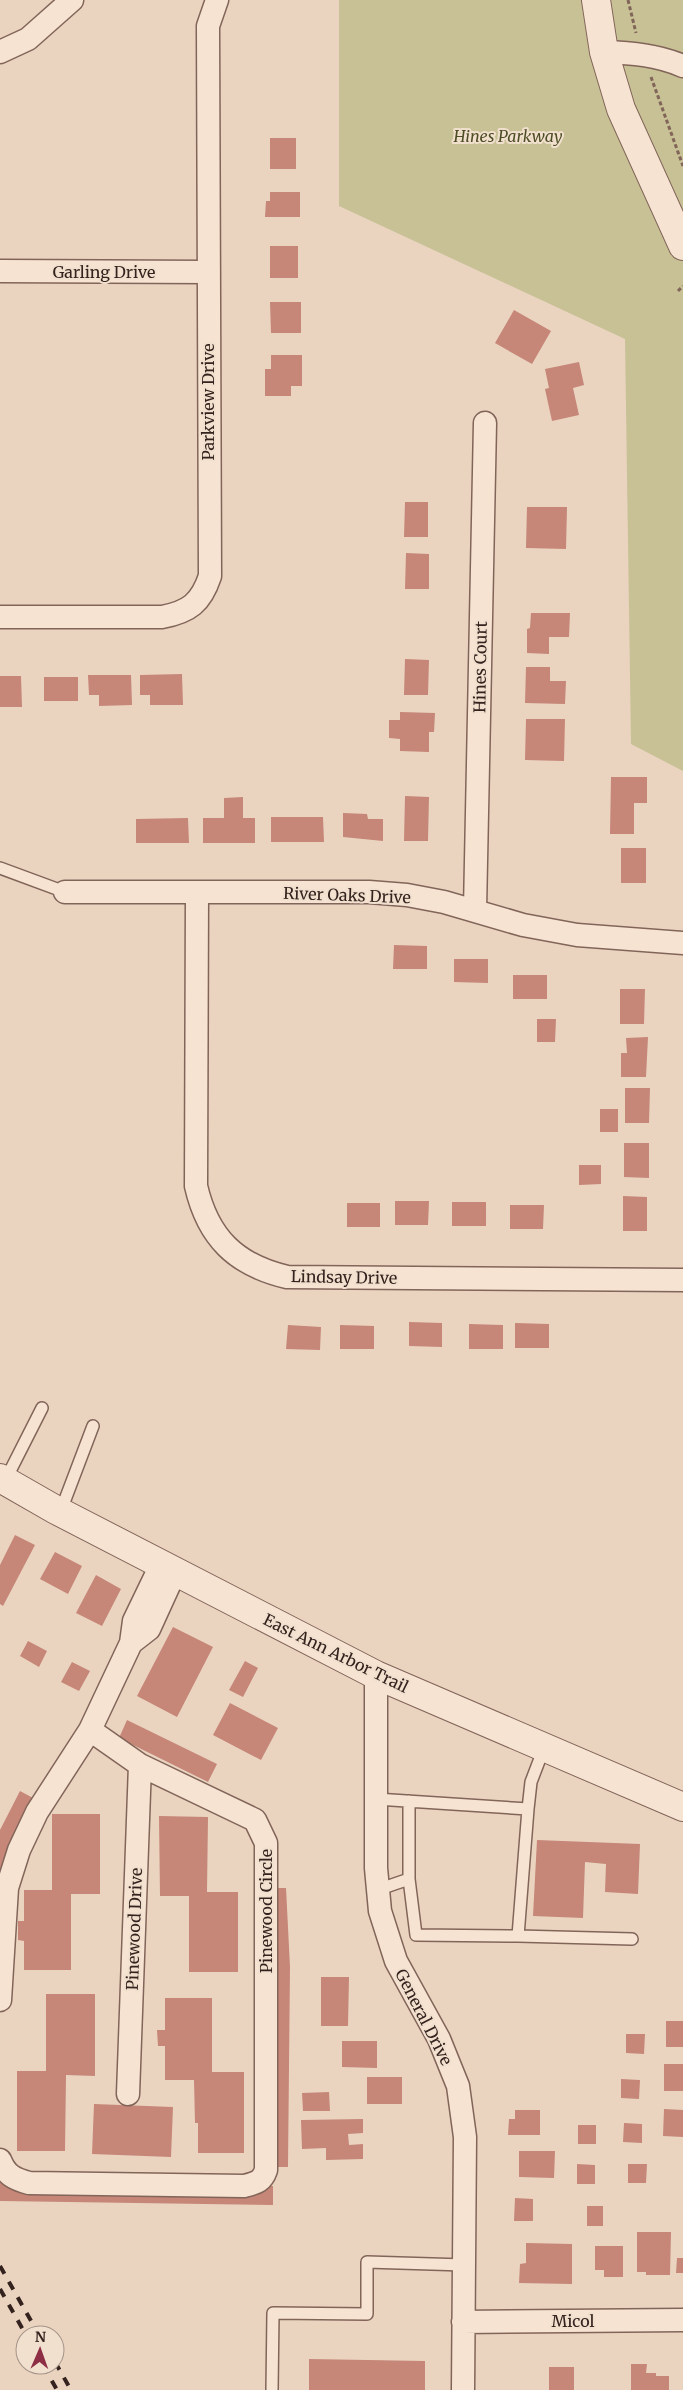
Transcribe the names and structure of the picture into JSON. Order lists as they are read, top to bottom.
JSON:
{
  "streets": {
    "street": [
      "Garling Drive",
      "Parkview Drive",
      "Hines Court",
      "River Oaks Drive",
      "Lindsay Drive",
      "East Ann Arbor Trail",
      "Pinewood Circle",
      "Pinewood Drive",
      "General Drive",
      "Micol"
    ]
  },
  "crossings": [
    ["Garling Drive", "Parkview Drive"],
    ["Hines Court", "River Oaks Drive"],
    ["River Oaks Drive", "Lindsay Drive"],
    ["East Ann Arbor Trail", "General Drive"],
    ["Pinewood Circle", "Pinewood Drive"],
    ["General Drive", "Micol"]
  ],
  "parks": ["Hines Parkway"],
  "north": "top"
}
